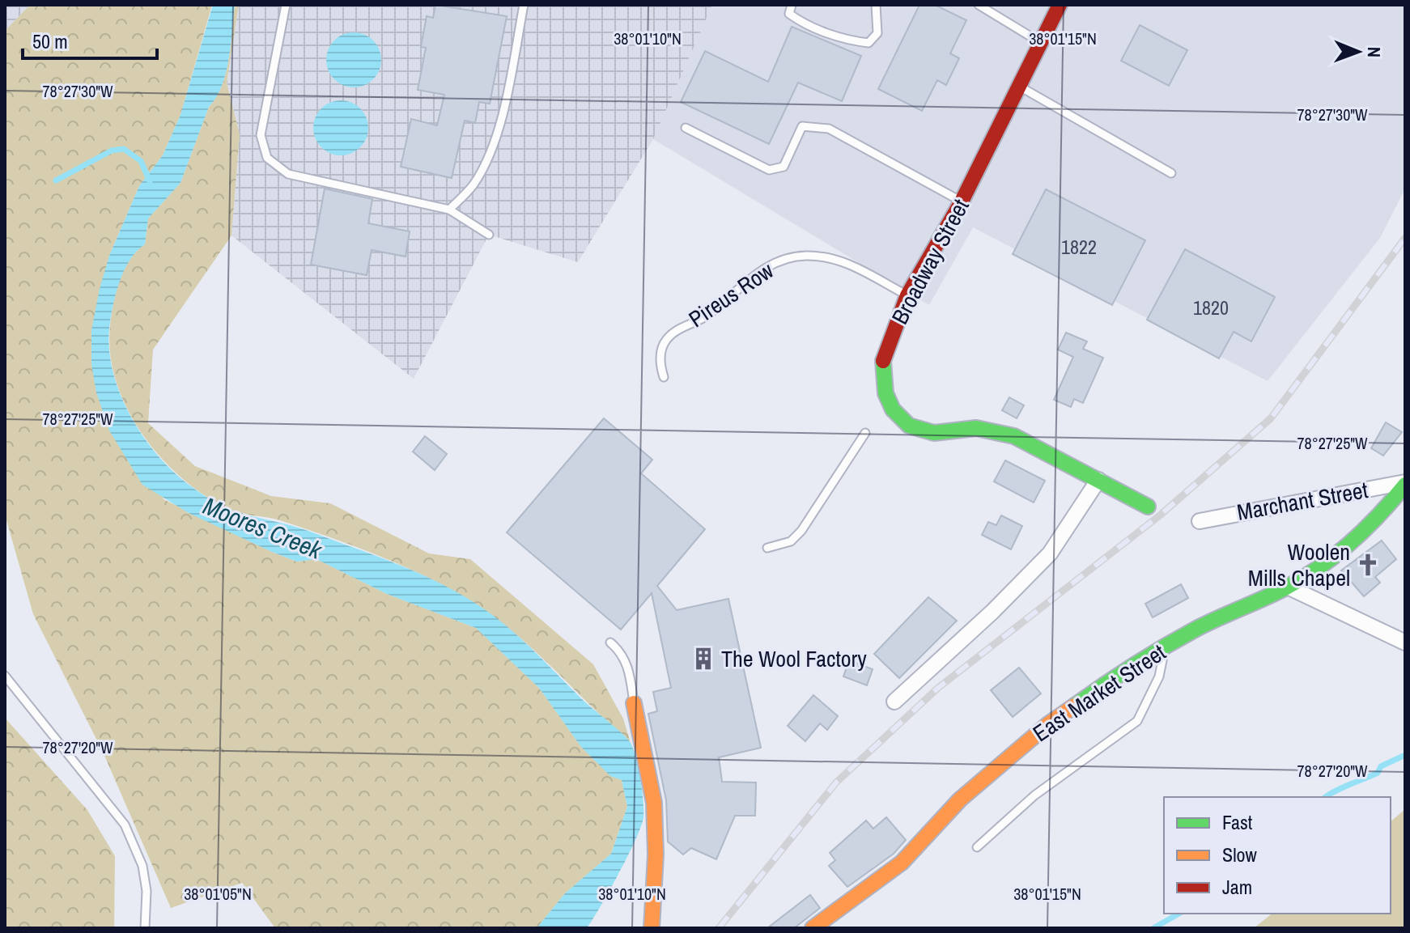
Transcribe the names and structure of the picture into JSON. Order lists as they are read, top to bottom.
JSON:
{
  "streets": {
    "street": ["Broadway Street", "Marchant Street", "East Market Street"],
    "lane": ["Pireus Row"]
  },
  "crossings": [
    ["Broadway Street", "Pireus Row"],
    ["Marchant Street", "East Market Street"]
  ],
  "water": ["Moores Creek"],
  "places": {
    "church": ["Woolen Mills Chapel"],
    "building": ["The Wool Factory"]
  },
  "house_numbers": ["1822", "1820"],
  "legend": ["Fast", "Slow", "Jam"],
  "scale_bar": "50 m",
  "north": "right",
  "coordinates": [
    "38°01'10\"N",
    "38°01'15\"N",
    "78°27'30\"W",
    "78°27'25\"W",
    "78°27'20\"W",
    "38°01'05\"N"
  ]
}
